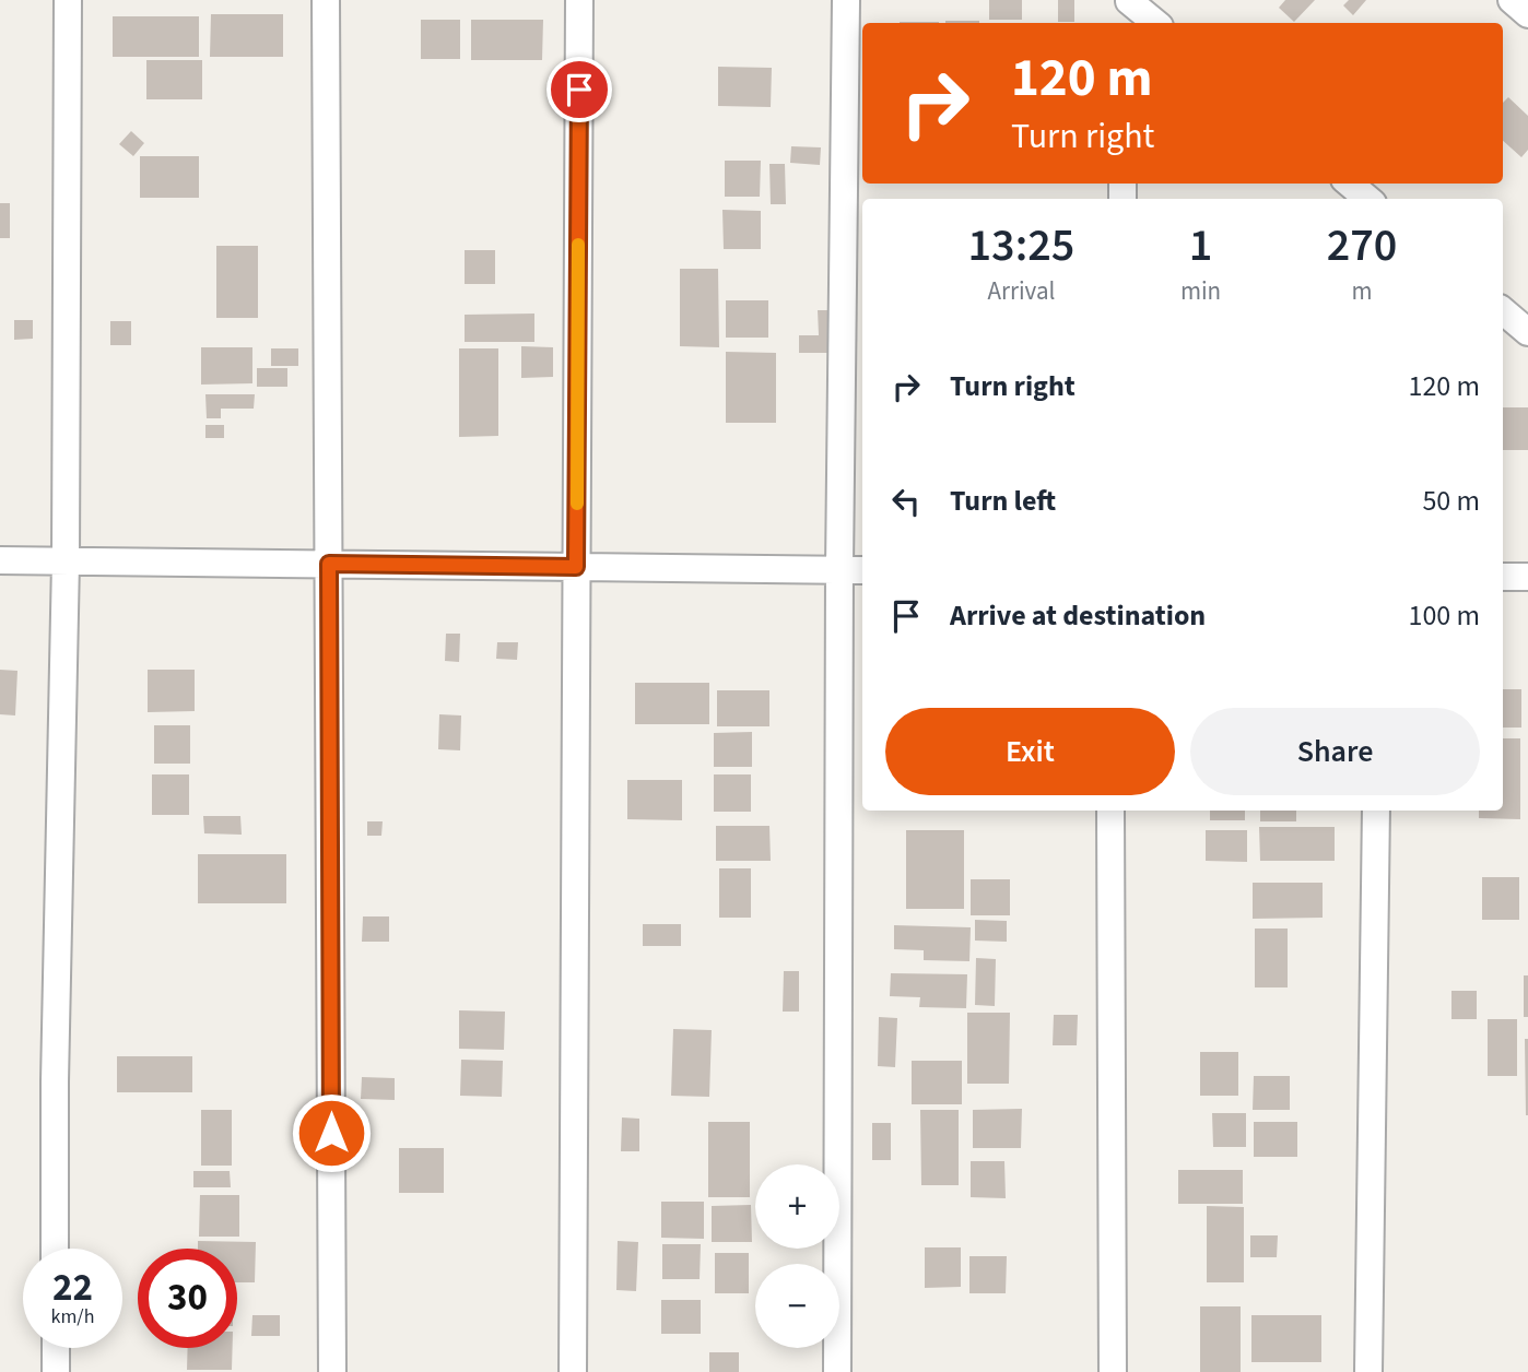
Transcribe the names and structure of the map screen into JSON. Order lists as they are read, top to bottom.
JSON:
{
  "page": {
    "turn": ["120 m", "Turn right"],
    "eta": [
      "13:25",
      "Arrival",
      "1",
      "min",
      "270",
      "m"
    ],
    "list": [
      {
        "name": "Turn right",
        "value": "120 m"
      },
      {
        "name": "Turn left",
        "value": "50 m"
      },
      {
        "name": "Arrive at destination",
        "value": "100 m"
      }
    ],
    "buttons": ["Exit", "Share"],
    "map_buttons": ["+", "−"],
    "speed": "22 km/h",
    "limit": "30"
  }
}
